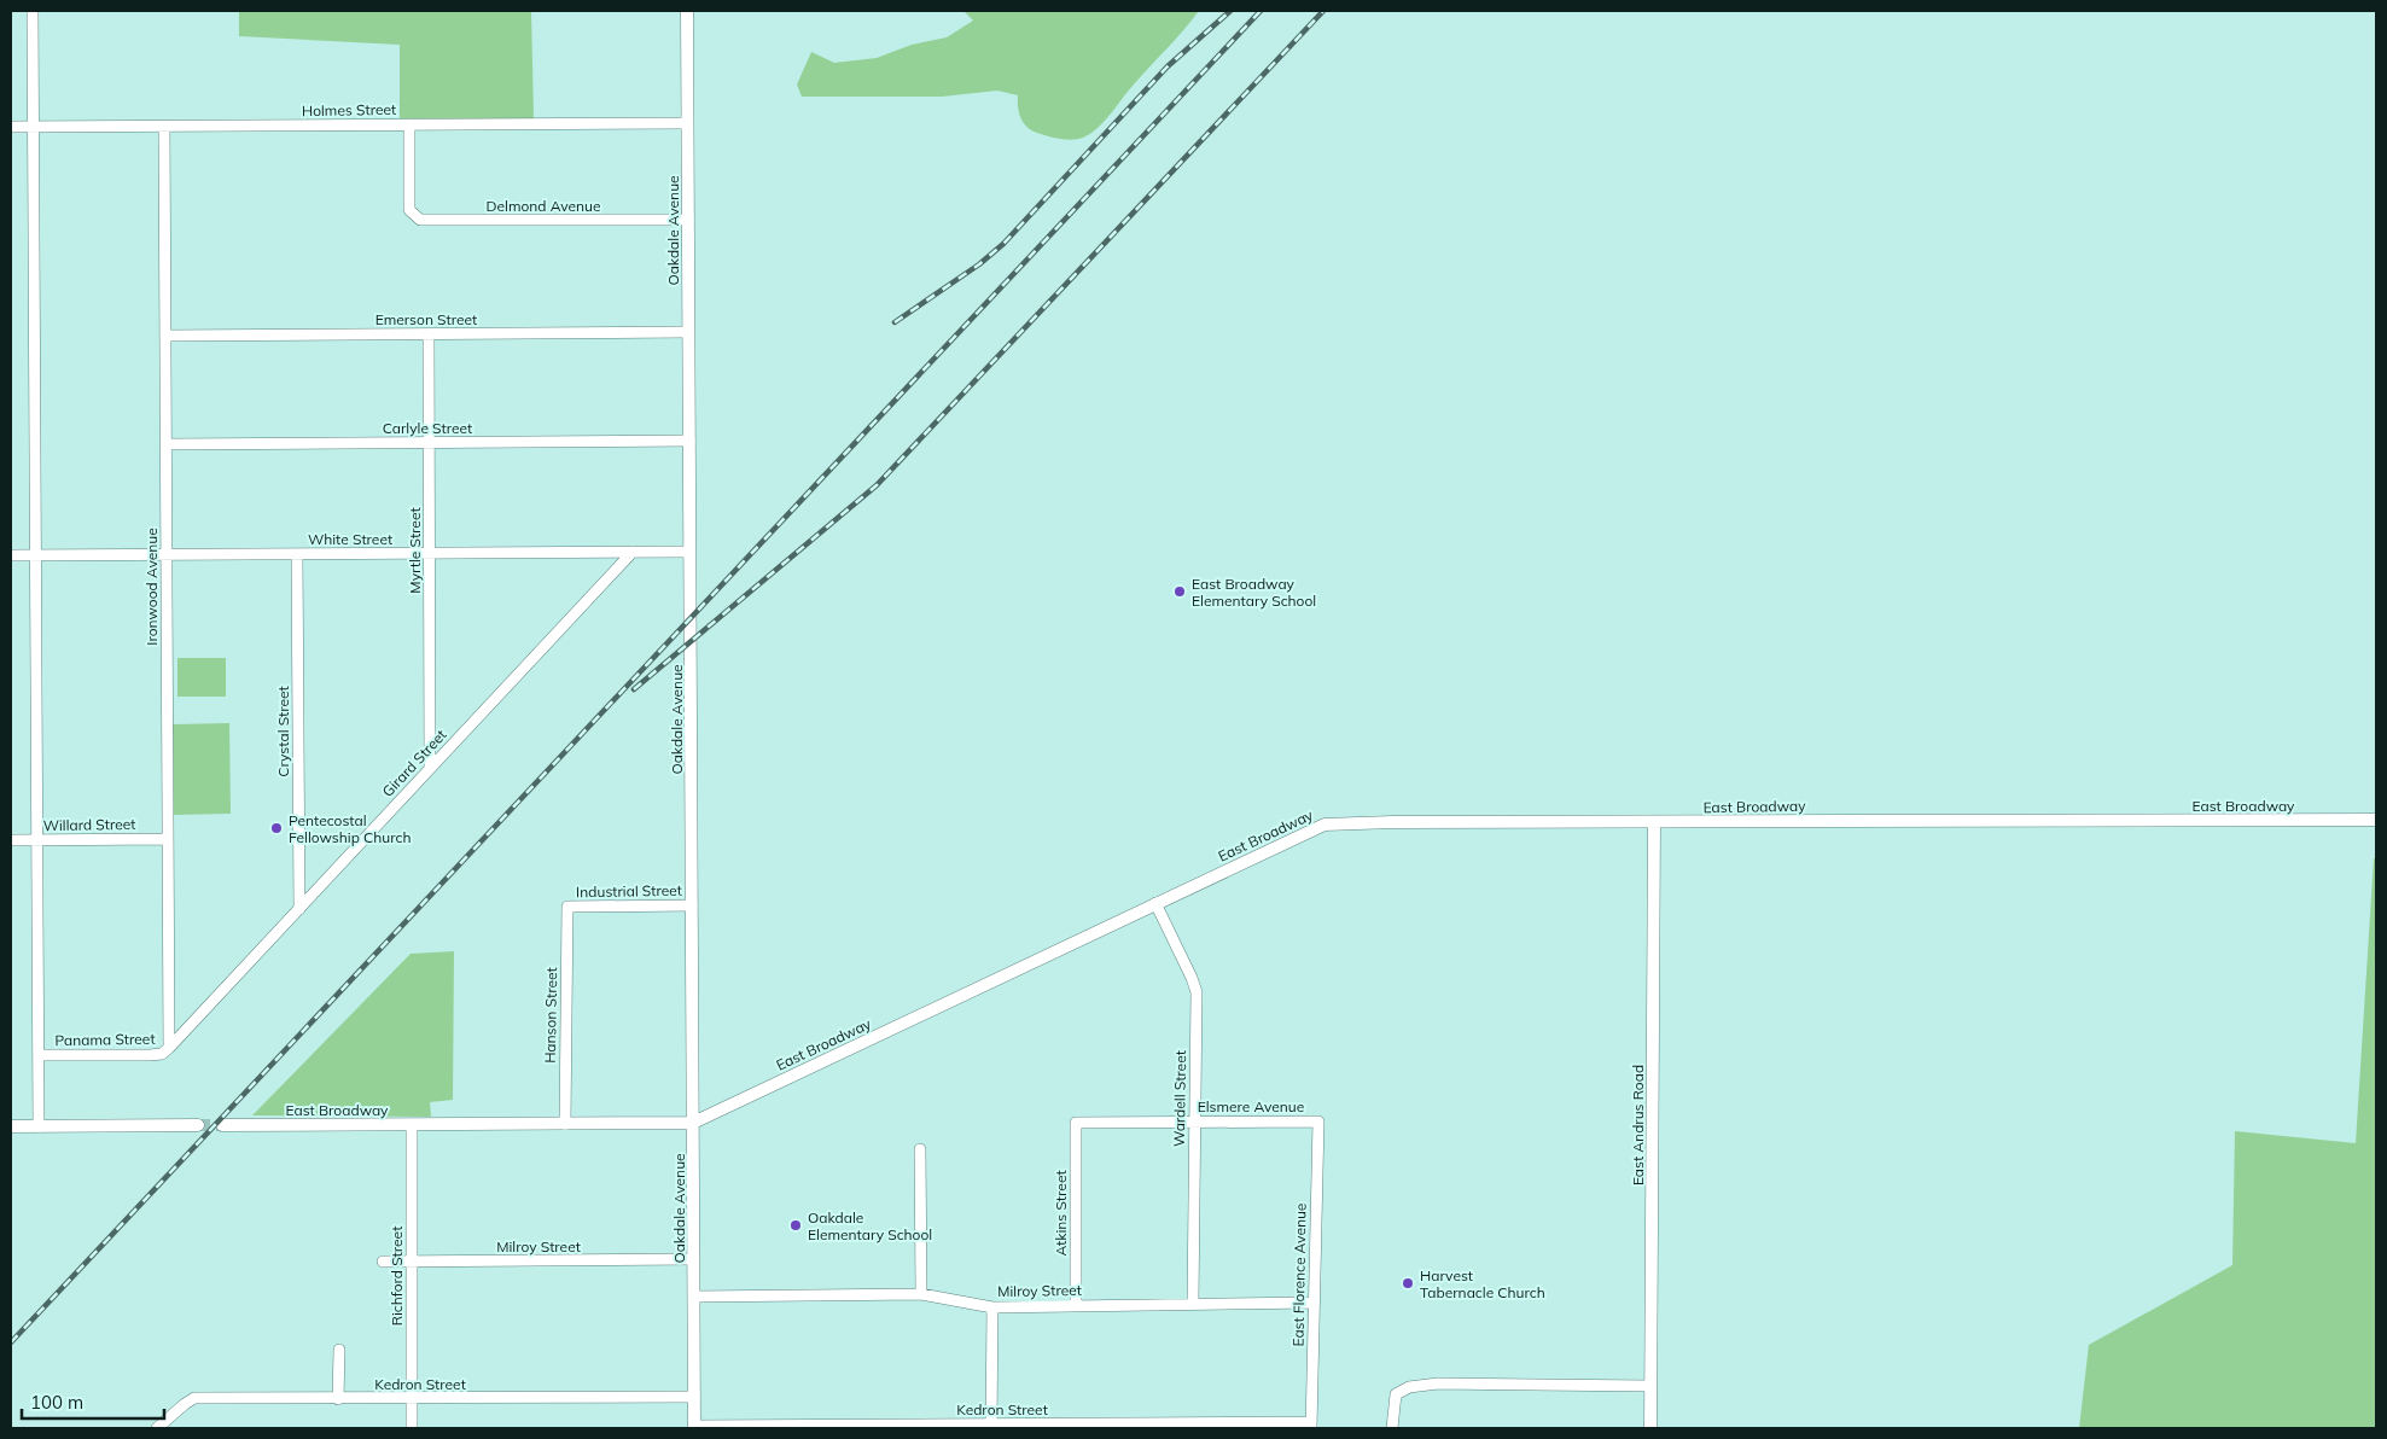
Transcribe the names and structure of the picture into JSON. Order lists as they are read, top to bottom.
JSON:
{
  "streets": {
    "street": [
      "Holmes Street",
      "Delmond Avenue",
      "Oakdale Avenue",
      "Emerson Street",
      "Carlyle Street",
      "White Street",
      "Myrtle Street",
      "Ironwood Avenue",
      "Crystal Street",
      "Girard Street",
      "East Broadway",
      "Willard Street",
      "Industrial Street",
      "Hanson Street",
      "Panama Street",
      "Wardell Street",
      "Elsmere Avenue",
      "East Andrus Road",
      "Atkins Street",
      "Milroy Street",
      "East Florence Avenue",
      "Richford Street",
      "Kedron Street"
    ]
  },
  "crossings": [
    ["Holmes Street", "Delmond Avenue"],
    ["Holmes Street", "Oakdale Avenue"],
    ["Holmes Street", "Ironwood Avenue"],
    ["Delmond Avenue", "Oakdale Avenue"],
    ["Oakdale Avenue", "Emerson Street"],
    ["Oakdale Avenue", "Carlyle Street"],
    ["Oakdale Avenue", "White Street"],
    ["Oakdale Avenue", "East Broadway"],
    ["Oakdale Avenue", "Industrial Street"],
    ["Oakdale Avenue", "Milroy Street"],
    ["Oakdale Avenue", "Kedron Street"],
    ["Emerson Street", "Myrtle Street"],
    ["Emerson Street", "Ironwood Avenue"],
    ["Carlyle Street", "Myrtle Street"],
    ["Carlyle Street", "Ironwood Avenue"],
    ["White Street", "Myrtle Street"],
    ["White Street", "Ironwood Avenue"],
    ["White Street", "Crystal Street"],
    ["White Street", "Girard Street"],
    ["Myrtle Street", "Girard Street"],
    ["Ironwood Avenue", "Girard Street"],
    ["Ironwood Avenue", "Willard Street"],
    ["Ironwood Avenue", "Panama Street"],
    ["Crystal Street", "Girard Street"],
    ["Girard Street", "Panama Street"],
    ["East Broadway", "Hanson Street"],
    ["East Broadway", "Wardell Street"],
    ["East Broadway", "East Andrus Road"],
    ["East Broadway", "Richford Street"],
    ["Industrial Street", "Hanson Street"],
    ["Wardell Street", "Elsmere Avenue"],
    ["Wardell Street", "Milroy Street"],
    ["Elsmere Avenue", "Atkins Street"],
    ["Elsmere Avenue", "East Florence Avenue"],
    ["Atkins Street", "Milroy Street"],
    ["Milroy Street", "East Florence Avenue"],
    ["Milroy Street", "Richford Street"],
    ["East Florence Avenue", "Kedron Street"],
    ["Richford Street", "Kedron Street"]
  ],
  "places": [
    "East Broadway Elementary School",
    "Pentecostal Fellowship Church",
    "Oakdale Elementary School",
    "Harvest Tabernacle Church"
  ],
  "scale_bar": "100 m"
}
